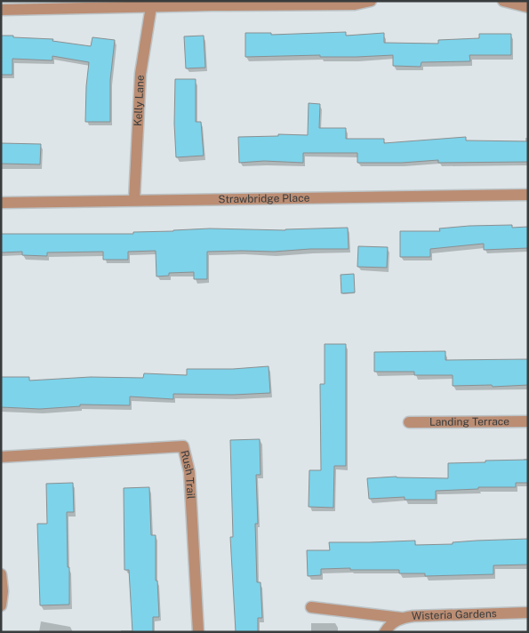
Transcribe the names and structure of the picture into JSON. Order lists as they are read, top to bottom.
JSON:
{
  "streets": {
    "street": [
      "Kelly Lane",
      "Strawbridge Place",
      "Landing Terrace",
      "Rush Trail",
      "Wisteria Gardens"
    ]
  },
  "crossings": [
    ["Kelly Lane", "Strawbridge Place"]
  ]
}
